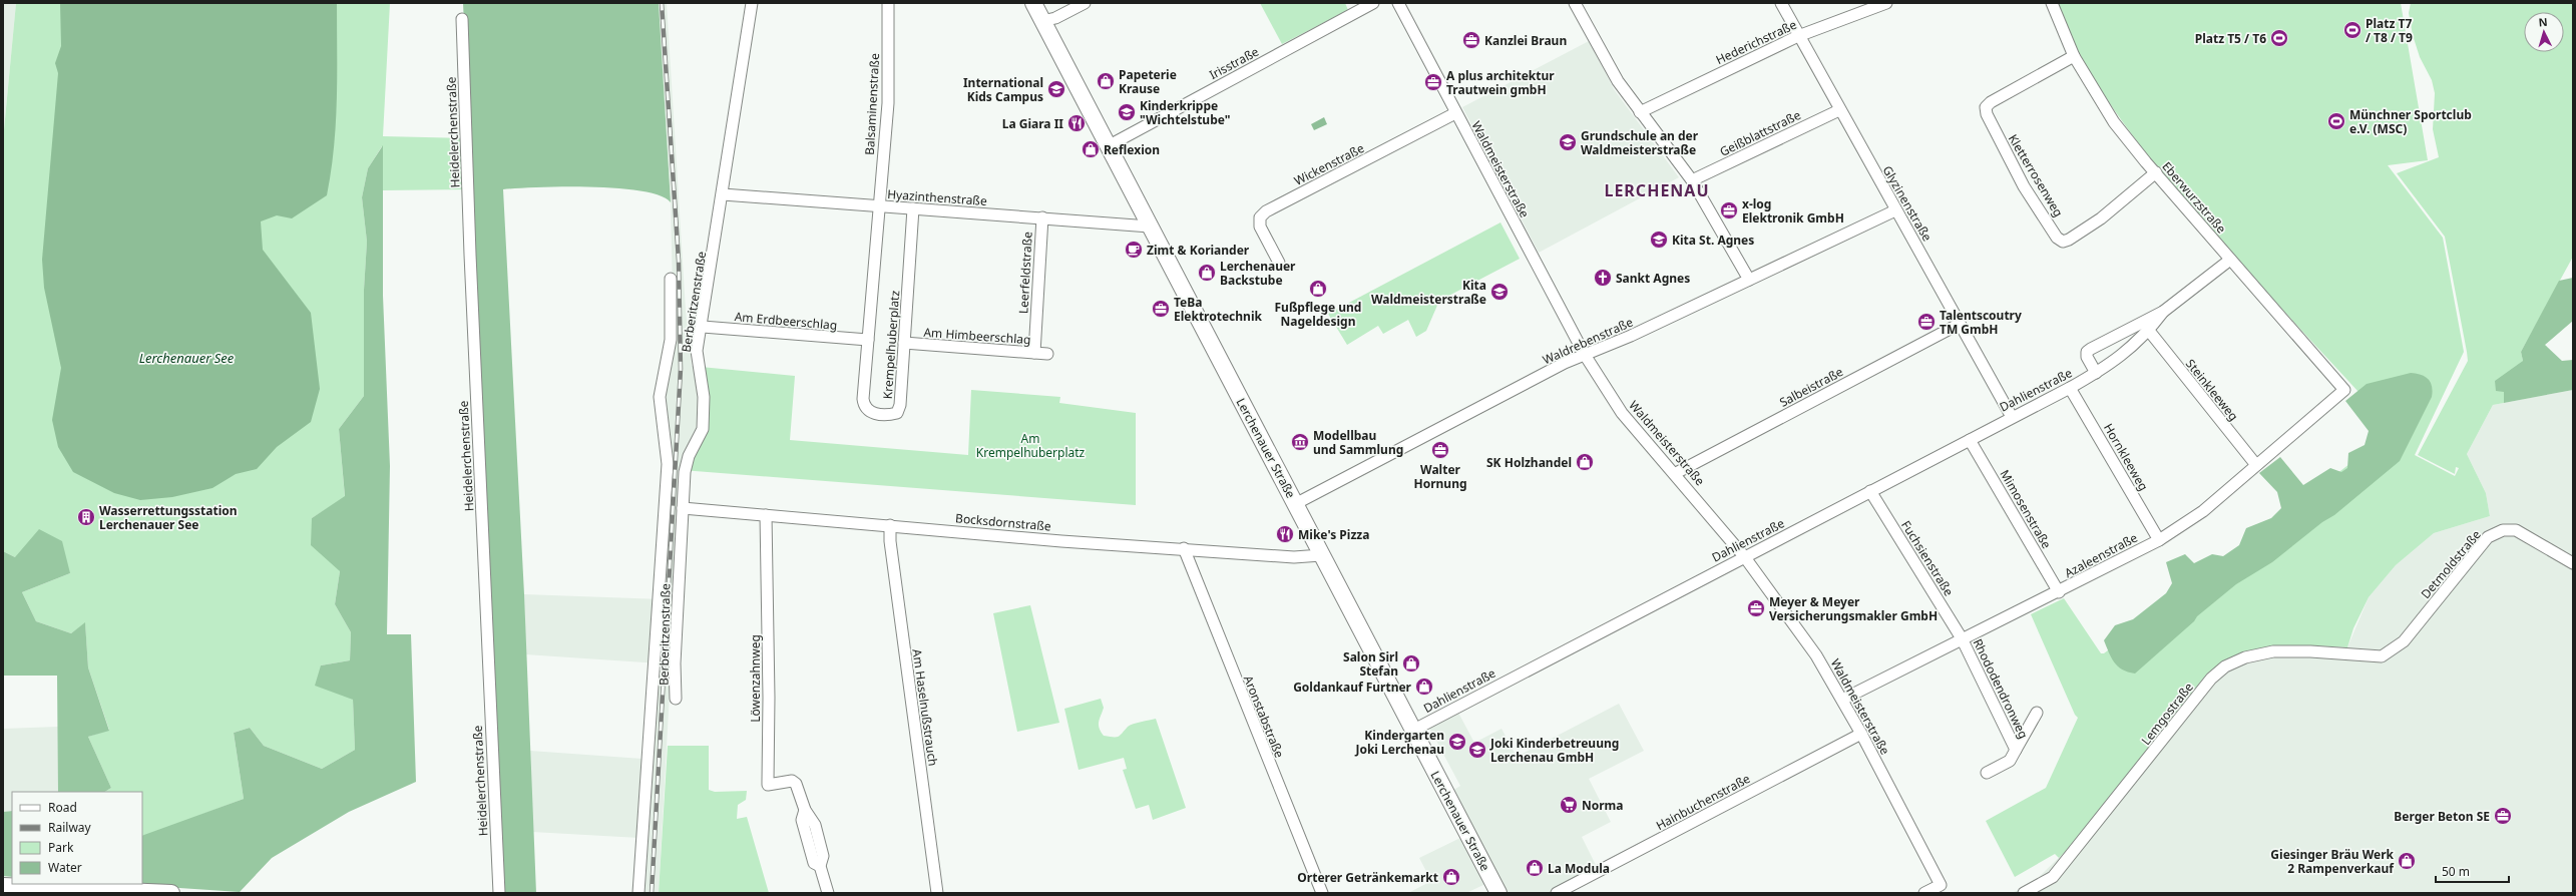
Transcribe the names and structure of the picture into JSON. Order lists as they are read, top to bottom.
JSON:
{
  "streets": {
    "main road": ["Lerchenauer Straße"],
    "street": [
      "Hederichstraße",
      "Irisstraße",
      "Balsaminenstraße",
      "Heidelerchenstraße",
      "Geißblattstraße",
      "Wickenstraße",
      "Waldmeisterstraße",
      "Kletterrosenweg",
      "Hyazinthenstraße",
      "Eberwurzstraße",
      "Glyzinenstraße",
      "Leerfeldstraße",
      "Berberitzenstraße",
      "Am Erdbeerschlag",
      "Am Himbeerschlag",
      "Waldrebenstraße",
      "Krempelhuberplatz",
      "Salbeistraße",
      "Dahlienstraße",
      "Steinkleeweg",
      "Hornkleeweg",
      "Mimosenstraße",
      "Bocksdornstraße",
      "Azaleenstraße",
      "Fuchsienstraße",
      "Detmoldstraße",
      "Löwenzahnweg",
      "Rhododendronweg",
      "Am Haselnußstrauch",
      "Lemgostraße",
      "Aronstabstraße",
      "Hainbuchenstraße"
    ]
  },
  "crossings": [
    ["Hederichstraße", "Glyzinenstraße"],
    ["Irisstraße", "Lerchenauer Straße"],
    ["Balsaminenstraße", "Hyazinthenstraße"],
    ["Balsaminenstraße", "Krempelhuberplatz"],
    ["Geißblattstraße", "Glyzinenstraße"],
    ["Wickenstraße", "Waldmeisterstraße"],
    ["Waldmeisterstraße", "Waldrebenstraße"],
    ["Waldmeisterstraße", "Salbeistraße"],
    ["Waldmeisterstraße", "Dahlienstraße"],
    ["Waldmeisterstraße", "Azaleenstraße"],
    ["Waldmeisterstraße", "Hainbuchenstraße"],
    ["Kletterrosenweg", "Eberwurzstraße"],
    ["Hyazinthenstraße", "Leerfeldstraße"],
    ["Hyazinthenstraße", "Berberitzenstraße"],
    ["Hyazinthenstraße", "Krempelhuberplatz"],
    ["Hyazinthenstraße", "Lerchenauer Straße"],
    ["Eberwurzstraße", "Dahlienstraße"],
    ["Eberwurzstraße", "Azaleenstraße"],
    ["Glyzinenstraße", "Waldrebenstraße"],
    ["Glyzinenstraße", "Salbeistraße"],
    ["Glyzinenstraße", "Dahlienstraße"],
    ["Leerfeldstraße", "Am Himbeerschlag"],
    ["Berberitzenstraße", "Am Erdbeerschlag"],
    ["Berberitzenstraße", "Bocksdornstraße"],
    ["Am Erdbeerschlag", "Krempelhuberplatz"],
    ["Am Himbeerschlag", "Krempelhuberplatz"],
    ["Waldrebenstraße", "Lerchenauer Straße"],
    ["Dahlienstraße", "Steinkleeweg"],
    ["Dahlienstraße", "Lerchenauer Straße"],
    ["Dahlienstraße", "Hornkleeweg"],
    ["Dahlienstraße", "Mimosenstraße"],
    ["Dahlienstraße", "Fuchsienstraße"],
    ["Steinkleeweg", "Azaleenstraße"],
    ["Lerchenauer Straße", "Bocksdornstraße"],
    ["Hornkleeweg", "Azaleenstraße"],
    ["Mimosenstraße", "Azaleenstraße"],
    ["Bocksdornstraße", "Löwenzahnweg"],
    ["Bocksdornstraße", "Am Haselnußstrauch"],
    ["Bocksdornstraße", "Aronstabstraße"],
    ["Azaleenstraße", "Fuchsienstraße"],
    ["Azaleenstraße", "Rhododendronweg"],
    ["Fuchsienstraße", "Rhododendronweg"],
    ["Detmoldstraße", "Lemgostraße"]
  ],
  "districts": ["LERCHENAU"],
  "water": ["Lerchenauer See"],
  "parks": ["Am Krempelhuberplatz"],
  "places": {
    "sports": ["Platz T7 / T8 / T9", "Platz T5 / T6", "Münchner Sportclub e.V. (MSC)"],
    "office": [
      "Kanzlei Braun",
      "A plus architektur Trautwein gmbH",
      "x-log Elektronik GmbH",
      "TeBa Elektrotechnik",
      "Talentscoutry TM GmbH",
      "Walter Hornung",
      "Meyer & Meyer Versicherungsmakler GmbH",
      "Berger Beton SE"
    ],
    "shop": [
      "Papeterie Krause",
      "Reflexion",
      "Lerchenauer Backstube",
      "Fußpflege und Nageldesign",
      "SK Holzhandel",
      "Salon Sirl Stefan",
      "Goldankauf Furtner",
      "Giesinger Bräu Werk 2 Rampenverkauf",
      "La Modula",
      "Orterer Getränkemarkt"
    ],
    "school or university": [
      "International Kids Campus",
      "Kinderkrippe \"Wichtelstube\"",
      "Grundschule an der Waldmeisterstraße",
      "Kita St. Agnes",
      "Kita Waldmeisterstraße",
      "Kindergarten Joki Lerchenau",
      "Joki Kinderbetreuung Lerchenau GmbH"
    ],
    "restaurant": ["La Giara II", "Mike's Pizza"],
    "cafe": ["Zimt & Koriander"],
    "church": ["Sankt Agnes"],
    "museum": ["Modellbau und Sammlung"],
    "building": ["Wasserrettungsstation Lerchenauer See"],
    "supermarket": ["Norma"]
  },
  "legend": [
    "Road",
    "Railway",
    "Park",
    "Water"
  ],
  "scale_bar": "50 m",
  "north": "top"
}
